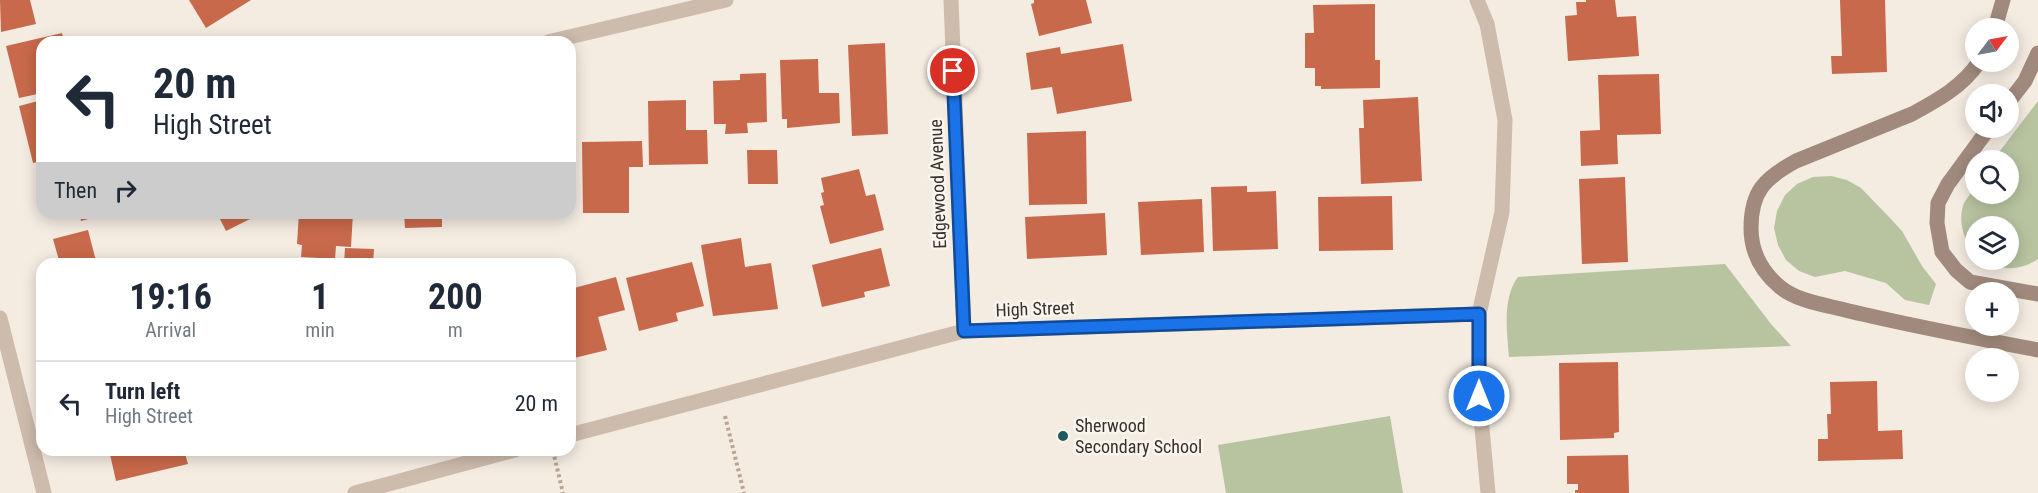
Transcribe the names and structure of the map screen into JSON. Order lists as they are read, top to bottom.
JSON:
{
  "streets": {
    "street": ["Edgewood Avenue", "High Street"]
  },
  "crossings": [
    ["Edgewood Avenue", "High Street"]
  ],
  "places": ["Sherwood Secondary School"],
  "north": "top right",
  "page": {
    "map_buttons": ["+", "−"],
    "turn": ["20 m", "High Street"],
    "then": "Then",
    "eta": [
      "19:16",
      "Arrival",
      "1",
      "min",
      "200",
      "m"
    ],
    "list": [
      {
        "name": "Turn left",
        "note": "High Street",
        "value": "20 m"
      }
    ]
  }
}
